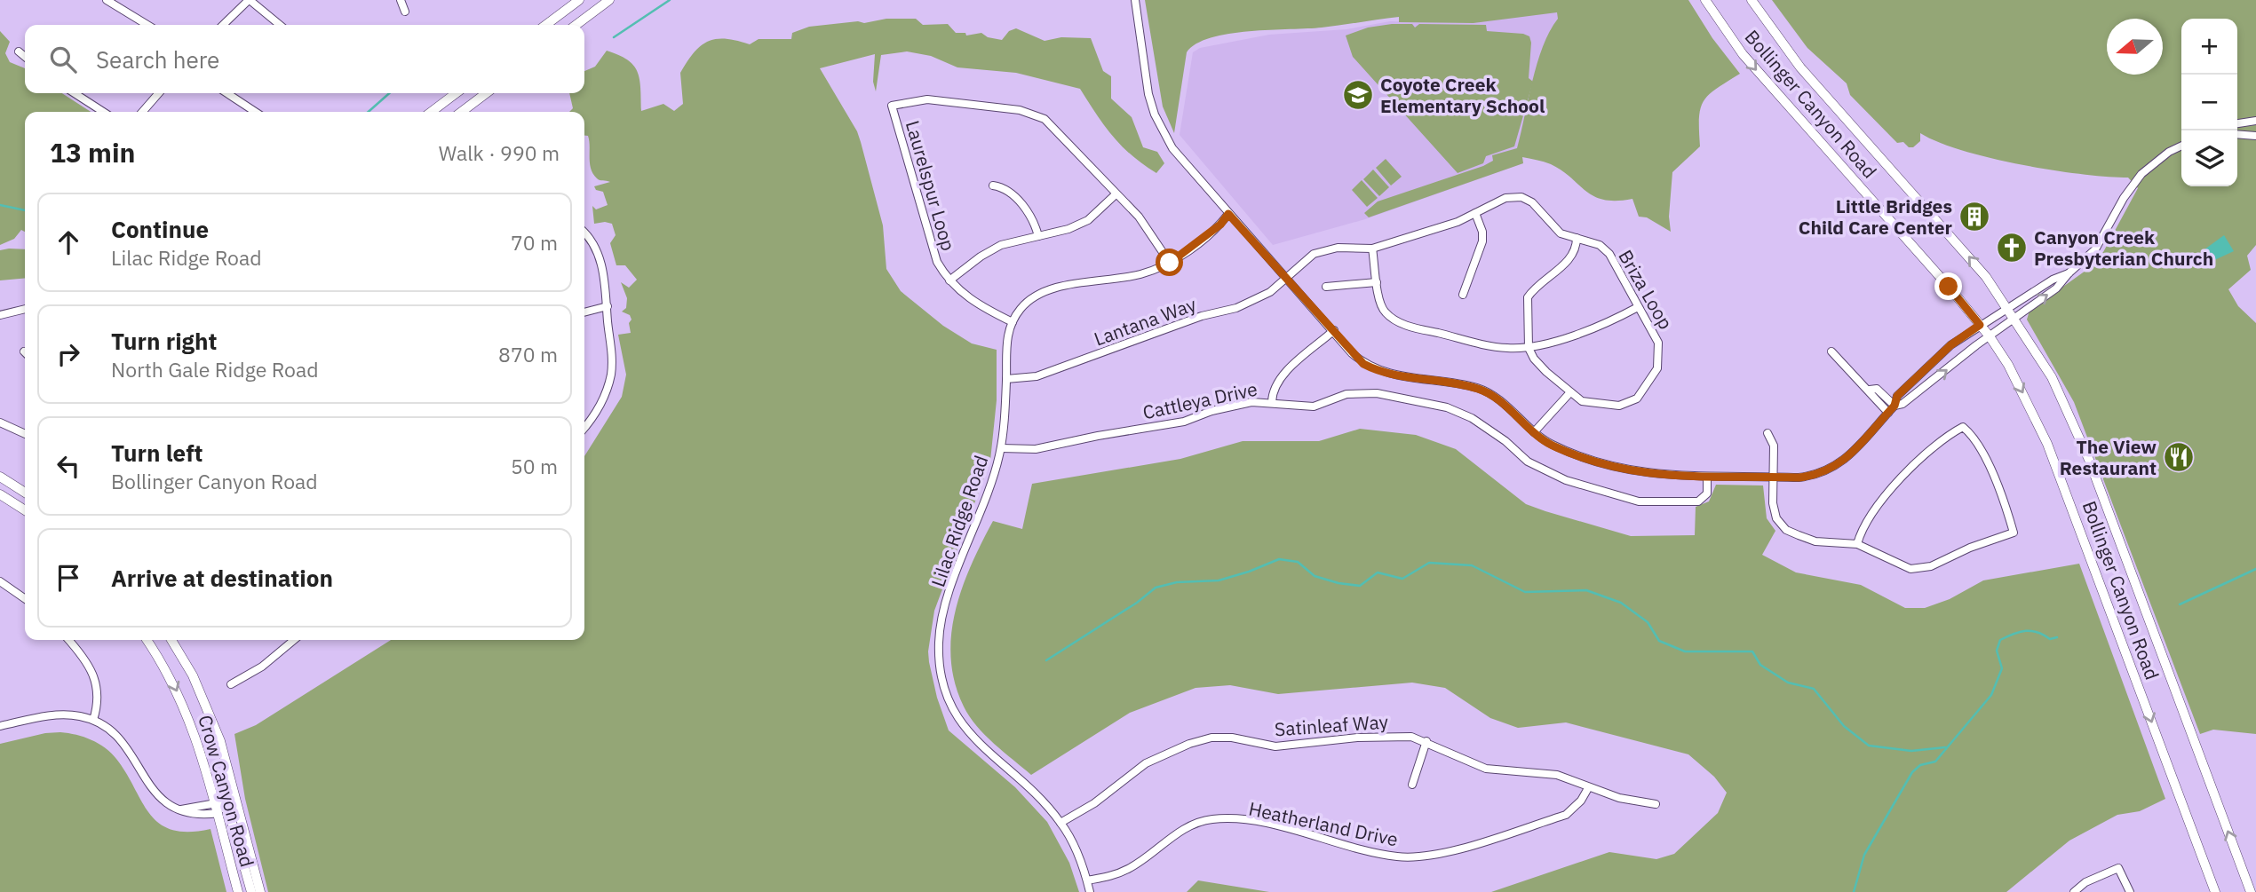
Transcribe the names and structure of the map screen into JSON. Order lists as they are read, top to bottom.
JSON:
{
  "streets": {
    "main road": ["Bollinger Canyon Road", "Crow Canyon Road"],
    "street": [
      "Laurelspur Loop",
      "Briza Loop",
      "Lantana Way",
      "Cattleya Drive",
      "Lilac Ridge Road",
      "Satinleaf Way",
      "Heatherland Drive"
    ]
  },
  "crossings": [
    ["Laurelspur Loop", "Lilac Ridge Road"],
    ["Briza Loop", "Lantana Way"],
    ["Lantana Way", "Lilac Ridge Road"],
    ["Cattleya Drive", "Lilac Ridge Road"],
    ["Lilac Ridge Road", "Satinleaf Way"],
    ["Lilac Ridge Road", "Heatherland Drive"],
    ["Satinleaf Way", "Heatherland Drive"]
  ],
  "places": {
    "school or university": ["Coyote Creek Elementary School"],
    "building": ["Little Bridges Child Care Center"],
    "church": ["Canyon Creek Presbyterian Church"],
    "restaurant": ["The View Restaurant"]
  },
  "north": "left",
  "page": {
    "map_buttons": ["+", "−"],
    "search": "Search here",
    "heading": ["13 min", "Walk · 990 m"],
    "list": [
      ["Continue", "Lilac Ridge Road", "70 m"],
      ["Turn right", "North Gale Ridge Road", "870 m"],
      ["Turn left", "Bollinger Canyon Road", "50 m"],
      "Arrive at destination"
    ]
  }
}
